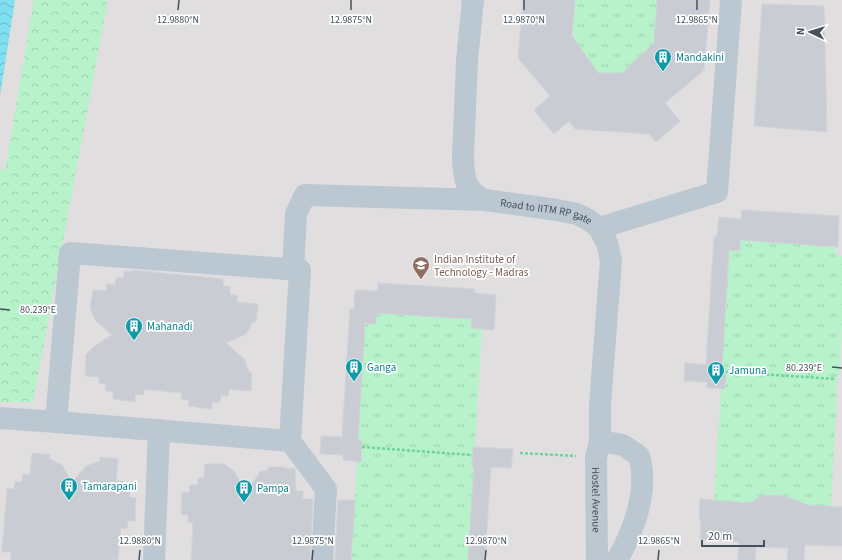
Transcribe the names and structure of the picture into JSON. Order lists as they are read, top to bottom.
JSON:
{
  "streets": {
    "street": ["Road to IITM RP gate", "Hostel Avenue"]
  },
  "crossings": [
    ["Road to IITM RP gate", "Hostel Avenue"]
  ],
  "places": {
    "building": [
      "Mandakini",
      "Mahanadi",
      "Ganga",
      "Jamuna",
      "Tamarapani",
      "Pampa"
    ],
    "school or university": ["Indian Institute of Technology - Madras"]
  },
  "scale_bar": "20 m",
  "north": "left",
  "coordinates": [
    "12.9880°N",
    "12.9875°N",
    "12.9870°N",
    "12.9865°N",
    "80.239°E"
  ]
}
